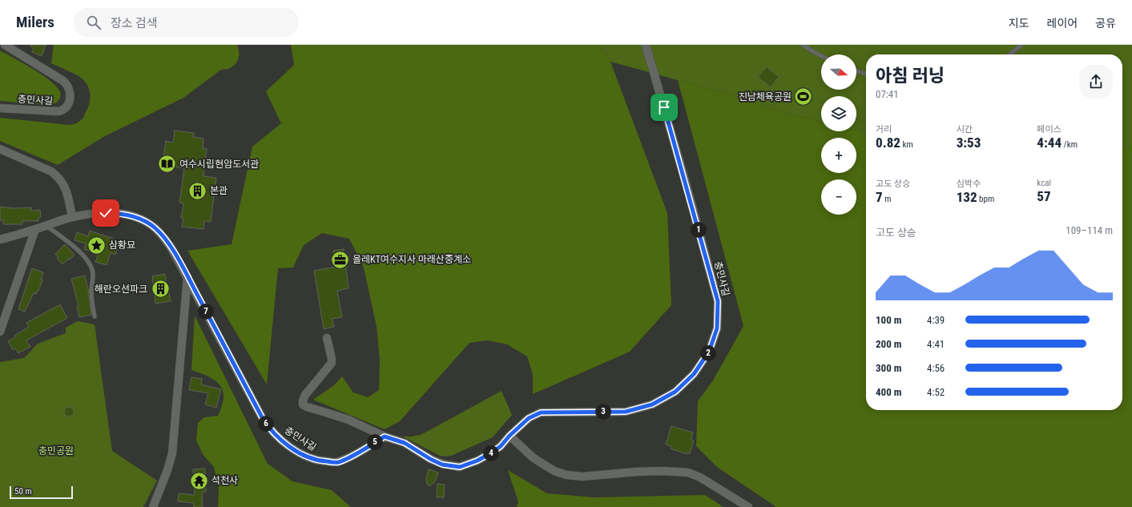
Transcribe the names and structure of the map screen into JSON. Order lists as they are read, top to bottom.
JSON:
{
  "streets": {
    "street": ["충민사길"]
  },
  "parks": ["충민공원"],
  "places": {
    "sports": ["진남체육공원"],
    "library": ["여수시립현암도서관"],
    "building": ["본관", "해란오션파크"],
    "place": ["삼황묘"],
    "office": ["올레KT여수지사 마래산중계소"],
    "temple": ["석천사"]
  },
  "scale_bar": "50 m",
  "north": "right",
  "page": {
    "header": "Milers",
    "search": "장소 검색",
    "nav": ["지도", "레이어", "공유"],
    "map_buttons": ["+", "−"],
    "heading": ["아침 러닝", "07:41"],
    "stats": [
      ["거리", "0.82 km"],
      ["시간", "3:53"],
      ["페이스", "4:44 /km"],
      ["고도 상승", "7 m"],
      ["심박수", "132 bpm"],
      ["kcal", "57"]
    ],
    "chart": ["고도 상승", "109–114 m"],
    "pins": [
      "1",
      "7",
      "2",
      "3",
      "6",
      "5",
      "4"
    ],
    "list": [
      {
        "name": "100 m",
        "note": "4:39"
      },
      {
        "name": "200 m",
        "note": "4:41"
      },
      {
        "name": "300 m",
        "note": "4:56"
      },
      {
        "name": "400 m",
        "note": "4:52"
      }
    ],
    "scale": "50 m"
  }
}
